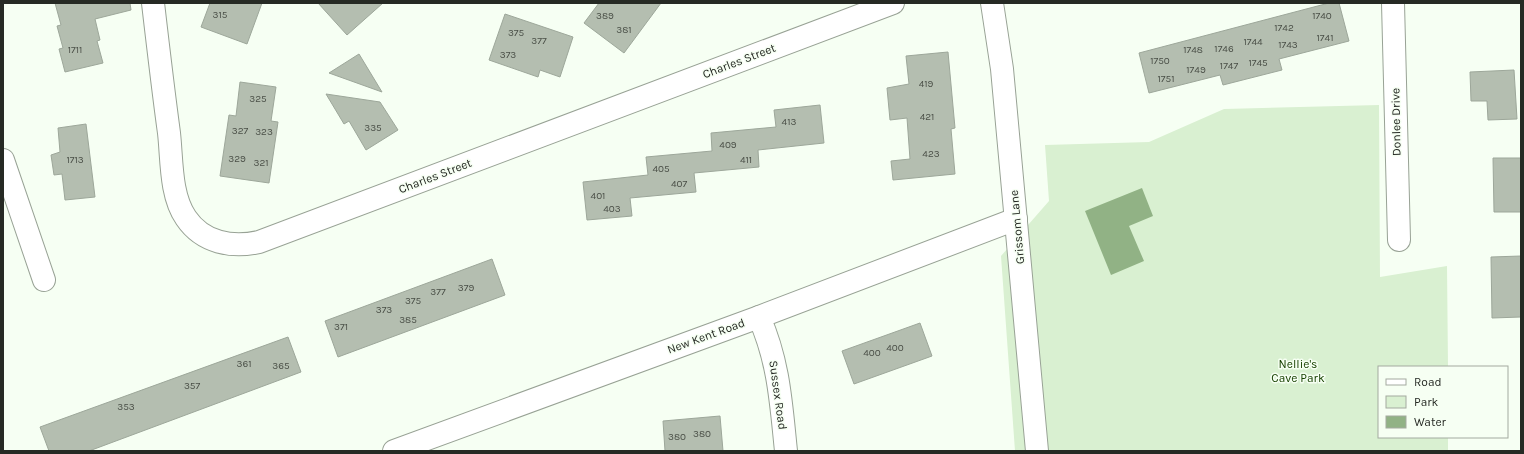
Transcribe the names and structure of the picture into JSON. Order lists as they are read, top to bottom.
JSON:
{
  "streets": {
    "street": [
      "Charles Street",
      "Donlee Drive",
      "Grissom Lane",
      "New Kent Road",
      "Sussex Road"
    ]
  },
  "crossings": [
    ["Grissom Lane", "New Kent Road"],
    ["New Kent Road", "Sussex Road"]
  ],
  "parks": ["Nellie's Cave Park"],
  "house_numbers": [
    "315",
    "389",
    "1740",
    "1742",
    "381",
    "375",
    "1741",
    "377",
    "1744",
    "1743",
    "1746",
    "1711",
    "1748",
    "373",
    "1750",
    "1745",
    "1747",
    "1749",
    "1751",
    "419",
    "325",
    "421",
    "413",
    "335",
    "327",
    "323",
    "409",
    "423",
    "329",
    "1713",
    "411",
    "321",
    "405",
    "407",
    "401",
    "403",
    "379",
    "377",
    "375",
    "373",
    "385",
    "371",
    "400",
    "400",
    "361",
    "365",
    "357",
    "353",
    "380",
    "380"
  ],
  "legend": ["Road", "Park", "Water"]
}
